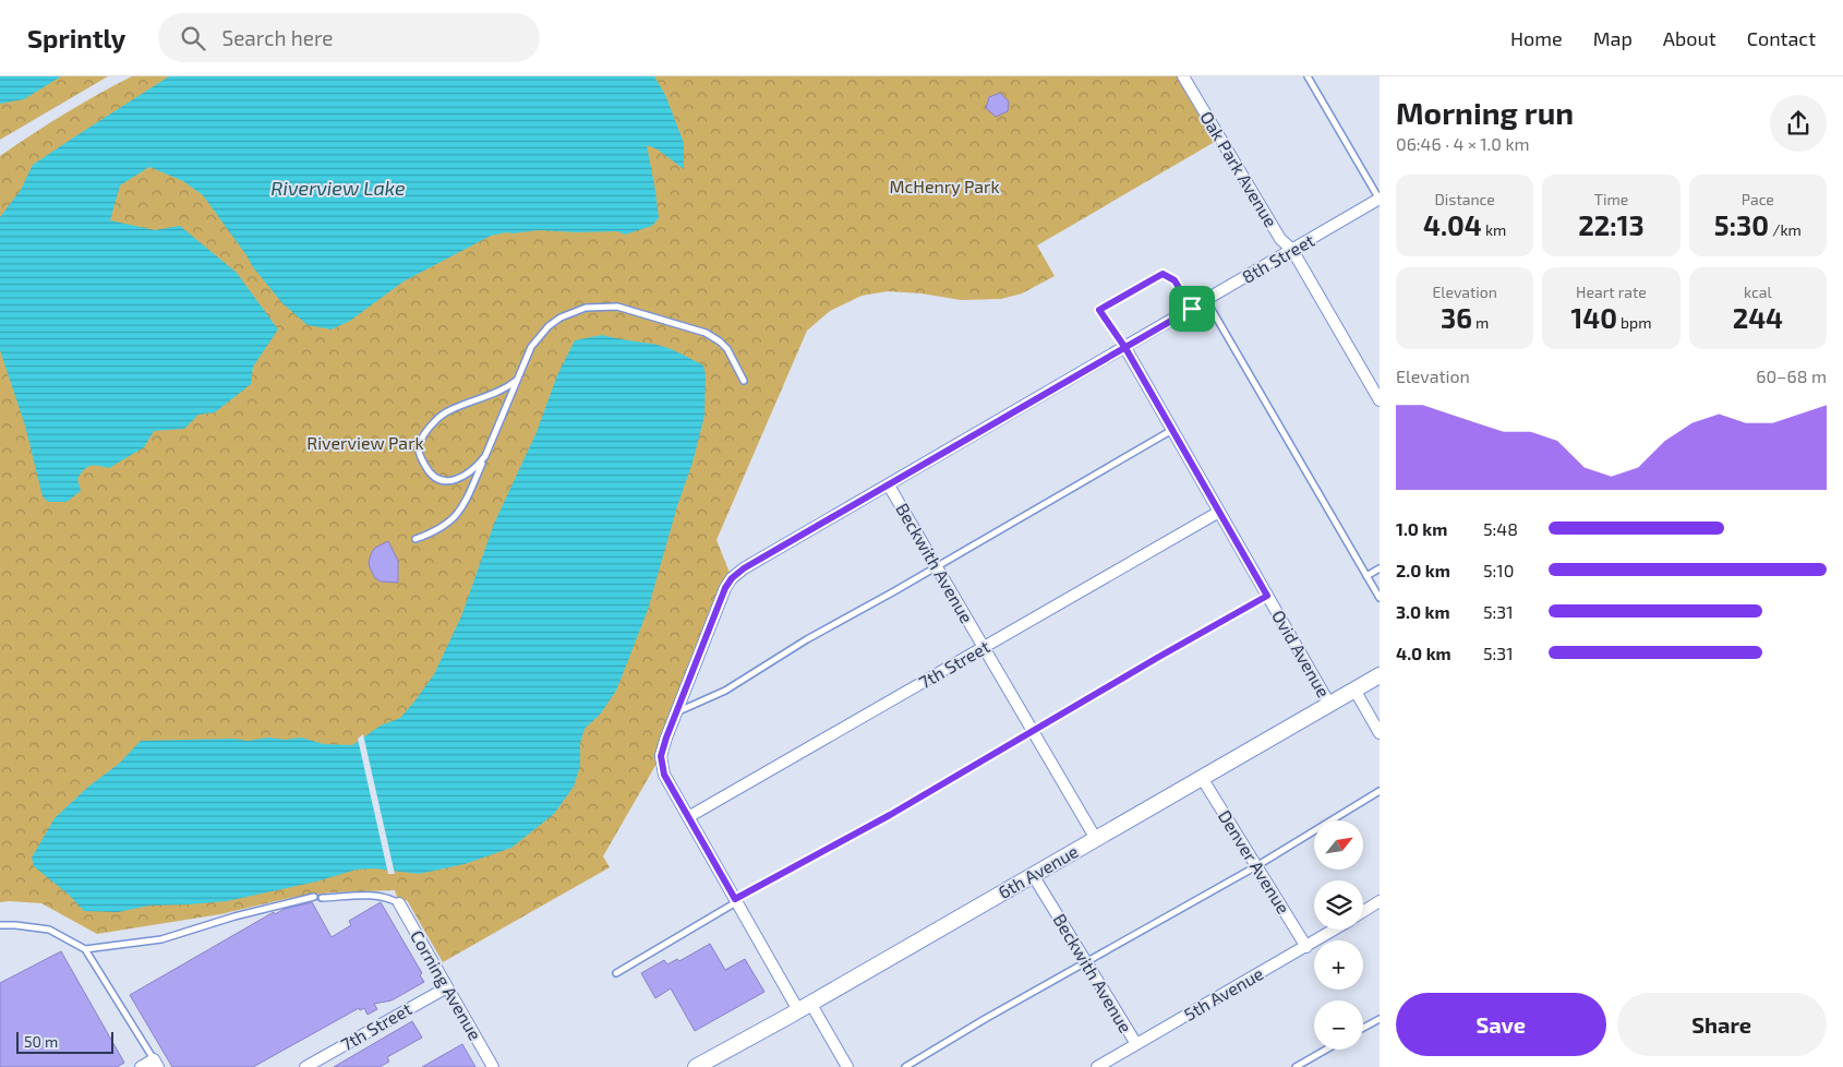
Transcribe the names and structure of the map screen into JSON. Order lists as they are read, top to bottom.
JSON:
{
  "streets": {
    "main road": ["6th Avenue"],
    "street": [
      "Oak Park Avenue",
      "8th Street",
      "Beckwith Avenue",
      "Ovid Avenue",
      "7th Street",
      "Denver Avenue",
      "Corning Avenue",
      "5th Avenue"
    ]
  },
  "crossings": [
    ["Oak Park Avenue", "8th Street"],
    ["8th Street", "Beckwith Avenue"],
    ["8th Street", "Ovid Avenue"],
    ["8th Street", "7th Street"],
    ["8th Street", "6th Avenue"],
    ["Beckwith Avenue", "7th Street"],
    ["Beckwith Avenue", "6th Avenue"],
    ["Beckwith Avenue", "5th Avenue"],
    ["Ovid Avenue", "7th Street"],
    ["Ovid Avenue", "6th Avenue"],
    ["7th Street", "Corning Avenue"],
    ["Denver Avenue", "6th Avenue"],
    ["Denver Avenue", "5th Avenue"]
  ],
  "water": ["Riverview Lake"],
  "parks": ["McHenry Park", "Riverview Park"],
  "scale_bar": "50 m",
  "north": "top right",
  "page": {
    "header": "Sprintly",
    "search": "Search here",
    "nav": [
      "Home",
      "Map",
      "About",
      "Contact"
    ],
    "heading": ["Morning run", "06:46 · 4 × 1.0 km"],
    "stats": [
      ["Distance", "4.04 km"],
      ["Time", "22:13"],
      ["Pace", "5:30 /km"],
      ["Elevation", "36 m"],
      ["Heart rate", "140 bpm"],
      ["kcal", "244"]
    ],
    "chart": ["Elevation", "60–68 m"],
    "list": [
      {
        "name": "1.0 km",
        "note": "5:48"
      },
      {
        "name": "2.0 km",
        "note": "5:10"
      },
      {
        "name": "3.0 km",
        "note": "5:31"
      },
      {
        "name": "4.0 km",
        "note": "5:31"
      }
    ],
    "map_buttons": ["+", "−"],
    "buttons": ["Save", "Share"],
    "scale": "50 m"
  }
}
